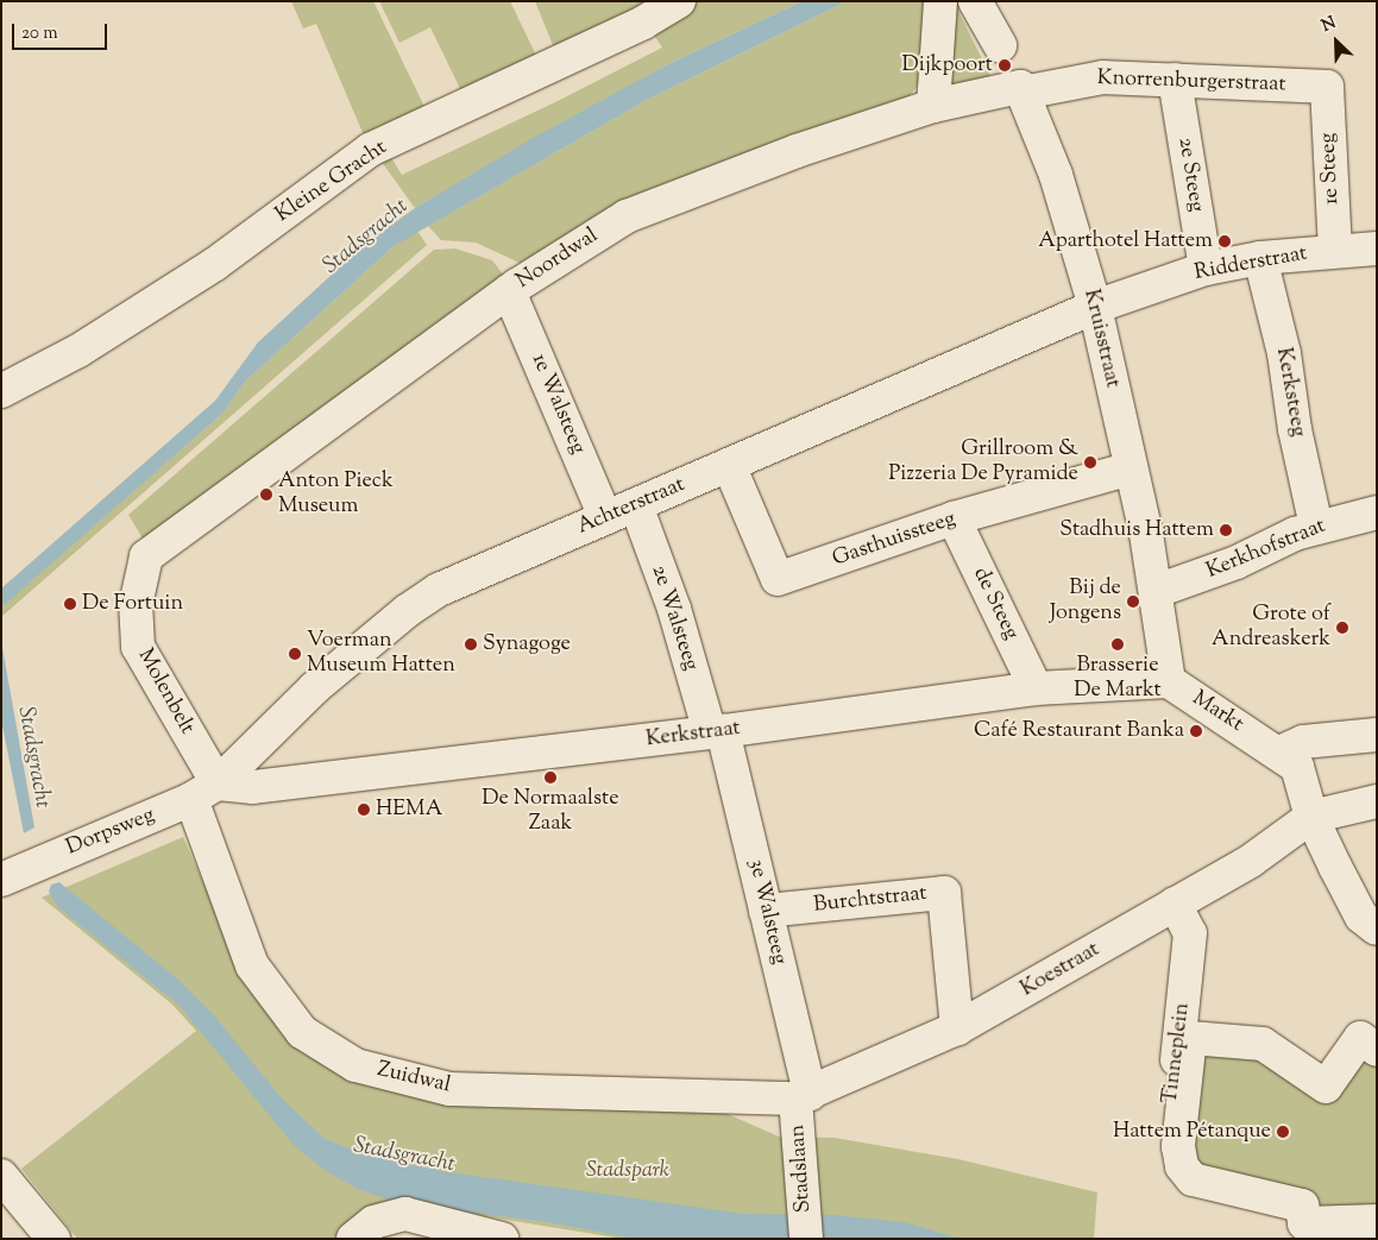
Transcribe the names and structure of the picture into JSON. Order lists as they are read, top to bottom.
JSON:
{
  "streets": {
    "street": [
      "Knorrenburgerstraat",
      "1e Steeg",
      "2e Steeg",
      "Kleine Gracht",
      "Noordwal",
      "Ridderstraat",
      "Kruisstraat",
      "Kerksteeg",
      "1e Walsteeg",
      "Achterstraat",
      "Gasthuissteeg",
      "Kerkhofstraat",
      "de Steeg",
      "2e Walsteeg",
      "Molenbelt",
      "Markt",
      "Kerkstraat",
      "Dorpsweg",
      "Burchtstraat",
      "3e Walsteeg",
      "Koestraat",
      "Tinneplein",
      "Zuidwal",
      "Stadslaan"
    ]
  },
  "crossings": [
    ["Knorrenburgerstraat", "1e Steeg"],
    ["Knorrenburgerstraat", "2e Steeg"],
    ["Knorrenburgerstraat", "Noordwal"],
    ["Knorrenburgerstraat", "Kruisstraat"],
    ["1e Steeg", "Ridderstraat"],
    ["2e Steeg", "Ridderstraat"],
    ["Noordwal", "1e Walsteeg"],
    ["Noordwal", "Molenbelt"],
    ["Ridderstraat", "Kruisstraat"],
    ["Ridderstraat", "Kerksteeg"],
    ["Ridderstraat", "Achterstraat"],
    ["Kruisstraat", "Achterstraat"],
    ["Kruisstraat", "Gasthuissteeg"],
    ["Kruisstraat", "Kerkhofstraat"],
    ["Kruisstraat", "Markt"],
    ["Kerksteeg", "Kerkhofstraat"],
    ["1e Walsteeg", "Achterstraat"],
    ["Achterstraat", "Gasthuissteeg"],
    ["Achterstraat", "2e Walsteeg"],
    ["Achterstraat", "Molenbelt"],
    ["Achterstraat", "Kerkstraat"],
    ["Achterstraat", "Dorpsweg"],
    ["Achterstraat", "Zuidwal"],
    ["Gasthuissteeg", "de Steeg"],
    ["Kerkhofstraat", "Markt"],
    ["de Steeg", "Kerkstraat"],
    ["2e Walsteeg", "Kerkstraat"],
    ["2e Walsteeg", "3e Walsteeg"],
    ["Molenbelt", "Kerkstraat"],
    ["Molenbelt", "Dorpsweg"],
    ["Molenbelt", "Zuidwal"],
    ["Markt", "Kerkstraat"],
    ["Markt", "Koestraat"],
    ["Kerkstraat", "Dorpsweg"],
    ["Kerkstraat", "3e Walsteeg"],
    ["Kerkstraat", "Zuidwal"],
    ["Dorpsweg", "Zuidwal"],
    ["Burchtstraat", "3e Walsteeg"],
    ["Burchtstraat", "Koestraat"],
    ["3e Walsteeg", "Koestraat"],
    ["3e Walsteeg", "Zuidwal"],
    ["3e Walsteeg", "Stadslaan"],
    ["Koestraat", "Tinneplein"],
    ["Koestraat", "Zuidwal"],
    ["Koestraat", "Stadslaan"],
    ["Zuidwal", "Stadslaan"]
  ],
  "water": ["Stadsgracht"],
  "parks": ["Stadspark"],
  "places": [
    "Dijkpoort",
    "Aparthotel Hattem",
    "Grillroom & Pizzeria De Pyramide",
    "Anton Pieck Museum",
    "Stadhuis Hattem",
    "Bij de Jongens",
    "De Fortuin",
    "Grote of Andreaskerk",
    "Synagoge",
    "Brasserie De Markt",
    "Voerman Museum Hatten",
    "Café Restaurant Banka",
    "De Normaalste Zaak",
    "HEMA",
    "Hattem Pétanque"
  ],
  "scale_bar": "20 m",
  "north": "top left"
}
